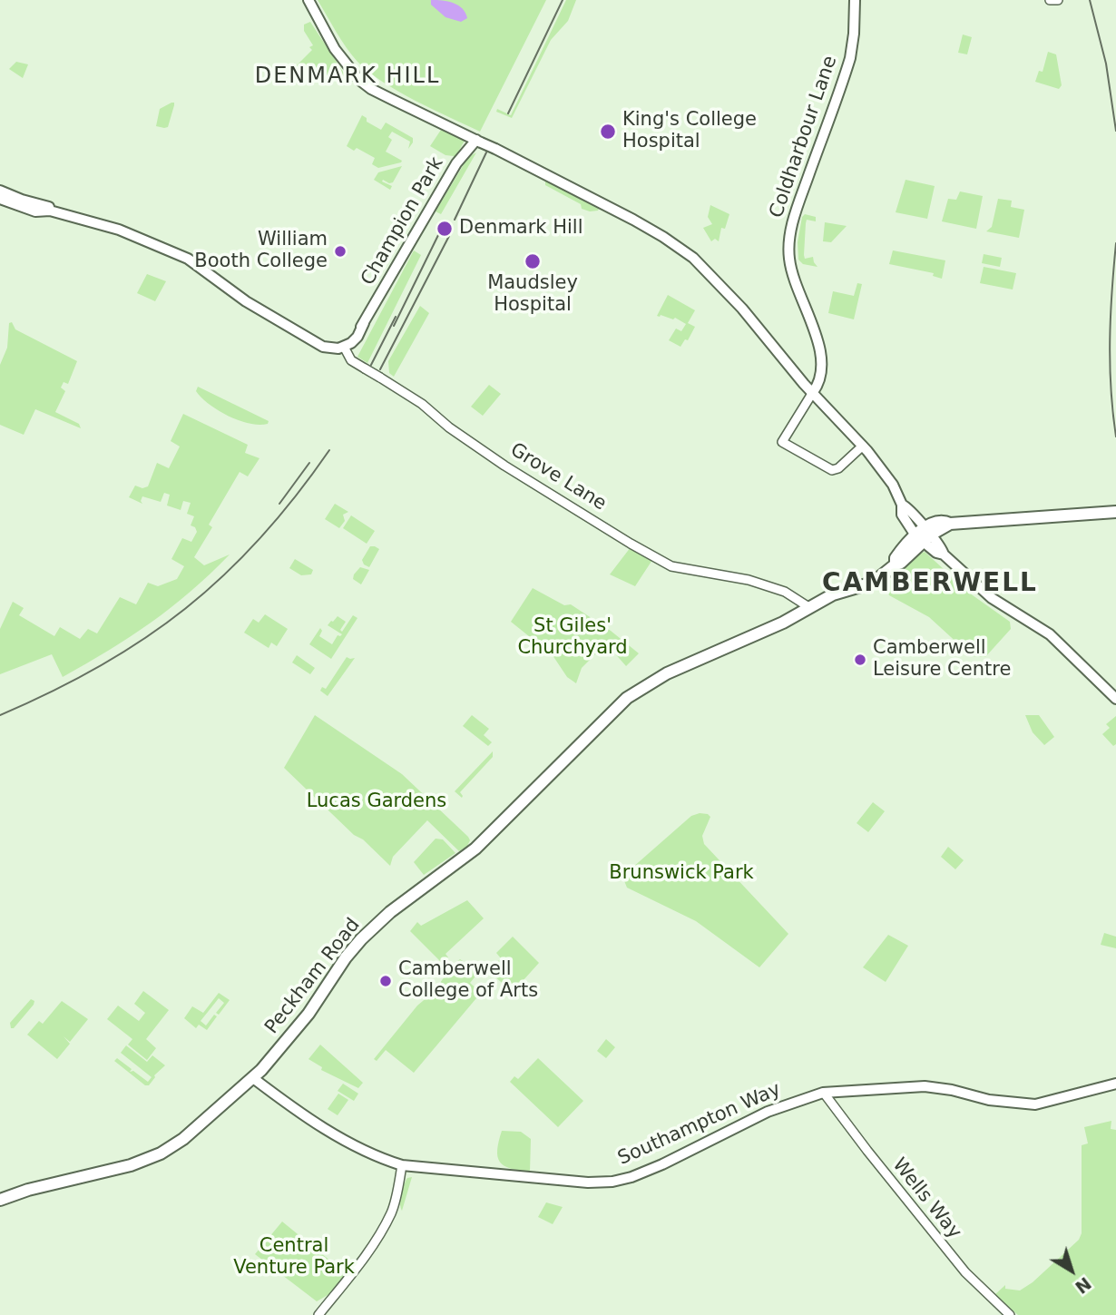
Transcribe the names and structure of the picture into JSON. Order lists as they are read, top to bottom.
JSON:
{
  "streets": {
    "highway": ["Peckham Road"],
    "main road": ["Coldharbour Lane", "Champion Park", "Southampton Way"],
    "street": ["Grove Lane", "Wells Way"]
  },
  "crossings": [
    ["Champion Park", "Grove Lane"],
    ["Grove Lane", "Peckham Road"],
    ["Peckham Road", "Southampton Way"],
    ["Southampton Way", "Wells Way"]
  ],
  "districts": ["DENMARK HILL", "CAMBERWELL"],
  "parks": [
    "St Giles' Churchyard",
    "Lucas Gardens",
    "Brunswick Park",
    "Central Venture Park"
  ],
  "places": [
    "King's College Hospital",
    "Denmark Hill",
    "William Booth College",
    "Maudsley Hospital",
    "Camberwell Leisure Centre",
    "Camberwell College of Arts"
  ],
  "north": "bottom right"
}
